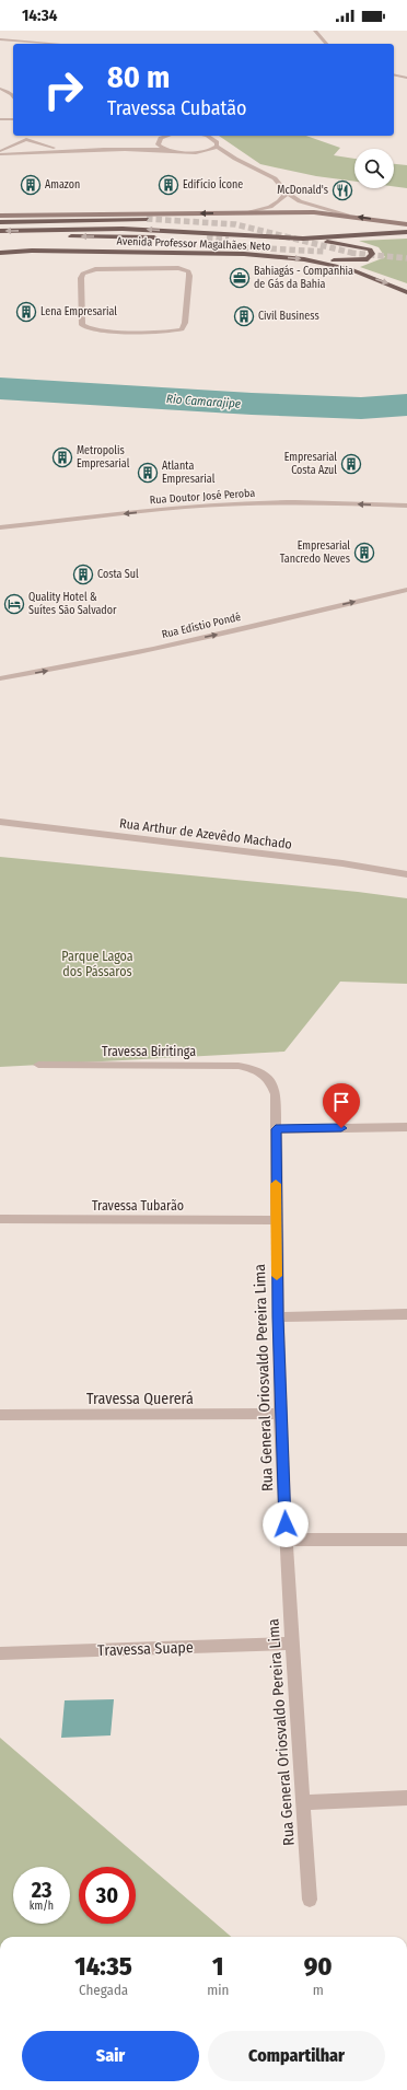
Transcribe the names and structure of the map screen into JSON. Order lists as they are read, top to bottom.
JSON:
{
  "streets": {
    "main road": ["Avenida Professor Magalhães Neto"],
    "street": [
      "Rua Doutor José Peroba",
      "Rua Edístio Pondé",
      "Rua Arthur de Azevêdo Machado",
      "Travessa Biritinga",
      "Travessa Tubarão",
      "Rua General Oriosvaldo Pereira Lima",
      "Travessa Quererá",
      "Travessa Suape"
    ]
  },
  "crossings": [
    ["Travessa Biritinga", "Rua General Oriosvaldo Pereira Lima"],
    ["Travessa Tubarão", "Rua General Oriosvaldo Pereira Lima"],
    ["Rua General Oriosvaldo Pereira Lima", "Travessa Quererá"],
    ["Rua General Oriosvaldo Pereira Lima", "Travessa Suape"]
  ],
  "one_way": ["Rua Doutor José Peroba", "Rua Edístio Pondé"],
  "water": ["Rio Camarajipe"],
  "parks": ["Parque Lagoa dos Pássaros"],
  "places": {
    "building": [
      "Amazon",
      "Edifício Ícone",
      "Lena Empresarial",
      "Civil Business",
      "Metropolis Empresarial",
      "Empresarial Costa Azul",
      "Atlanta Empresarial",
      "Empresarial Tancredo Neves",
      "Costa Sul"
    ],
    "restaurant": ["McDonald's"],
    "office": ["Bahiagás - Companhia de Gás da Bahia"],
    "hotel": ["Quality Hotel & Suítes São Salvador"]
  },
  "page": {
    "status": "14:34",
    "turn": ["80 m", "Travessa Cubatão"],
    "speed": "23 km/h",
    "limit": "30",
    "eta": [
      "14:35",
      "Chegada",
      "1",
      "min",
      "90",
      "m"
    ],
    "buttons": ["Sair", "Compartilhar"]
  }
}
